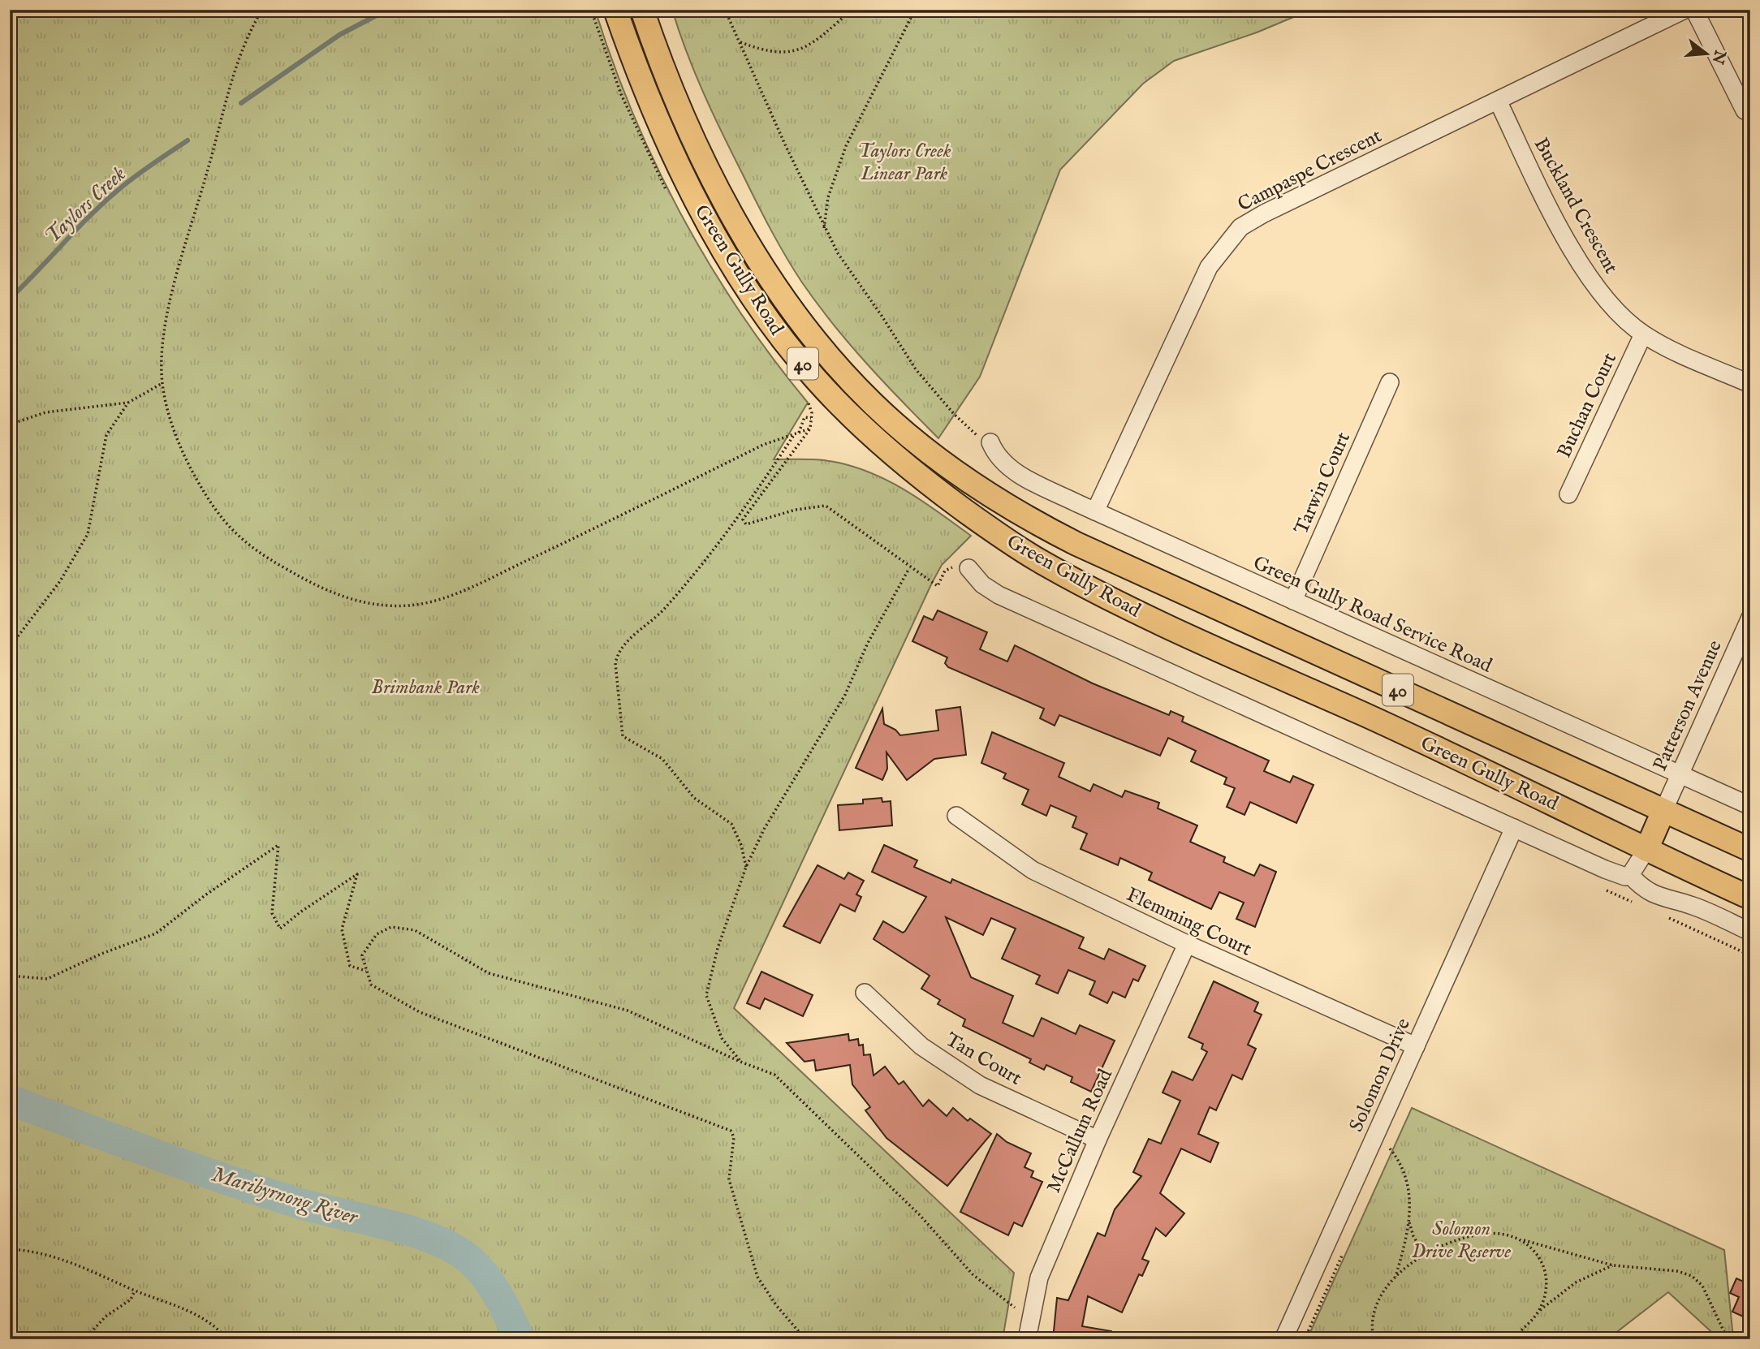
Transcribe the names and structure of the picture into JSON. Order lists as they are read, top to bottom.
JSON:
{
  "streets": {
    "main road": ["Green Gully Road", "40"],
    "street": [
      "Campaspe Crescent",
      "Buckland Crescent",
      "Buchan Court",
      "Tarwin Court",
      "Green Gully Road Service Road",
      "Patterson Avenue",
      "Flemming Court",
      "Tan Court",
      "Solomon Drive",
      "McCallum Road"
    ]
  },
  "crossings": [
    ["Campaspe Crescent", "Buckland Crescent"],
    ["Campaspe Crescent", "Green Gully Road Service Road"],
    ["Buckland Crescent", "Buchan Court"],
    ["Green Gully Road", "Patterson Avenue"],
    ["Tarwin Court", "Green Gully Road Service Road"],
    ["Green Gully Road Service Road", "Patterson Avenue"],
    ["Flemming Court", "Solomon Drive"],
    ["Flemming Court", "McCallum Road"],
    ["Tan Court", "McCallum Road"]
  ],
  "water": ["Taylors Creek", "Maribyrnong River"],
  "parks": ["Taylors Creek Linear Park", "Brimbank Park", "Solomon Drive Reserve"],
  "north": "right"
}
